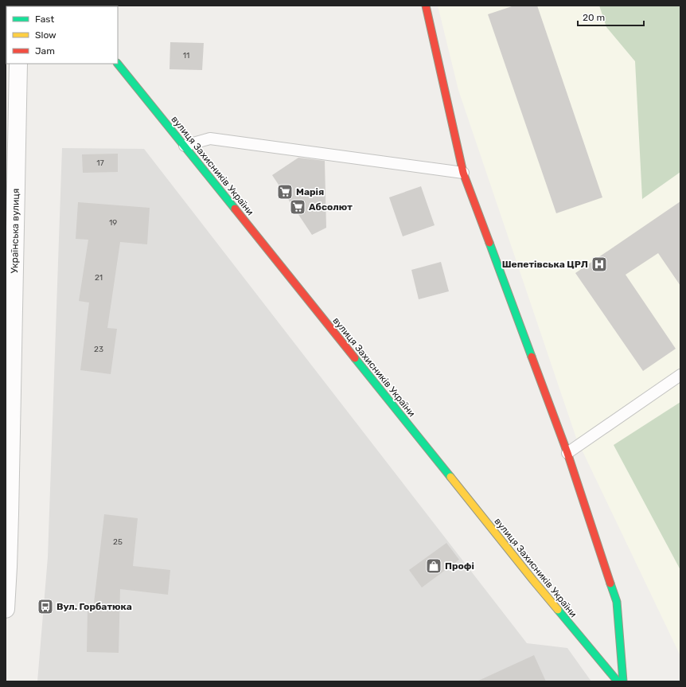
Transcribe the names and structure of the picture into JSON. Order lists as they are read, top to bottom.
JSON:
{
  "streets": {
    "main road": ["вулиця Захисників України"],
    "street": ["Українська вулиця"]
  },
  "places": {
    "supermarket": ["Марія", "Абсолют"],
    "hospital": ["Шепетівська ЦРЛ"],
    "shop": ["Профі"],
    "bus stop": ["Вул. Горбатюка"]
  },
  "house_numbers": [
    "11",
    "17",
    "19",
    "21",
    "23",
    "25"
  ],
  "legend": ["Fast", "Slow", "Jam"],
  "scale_bar": "20 m"
}
